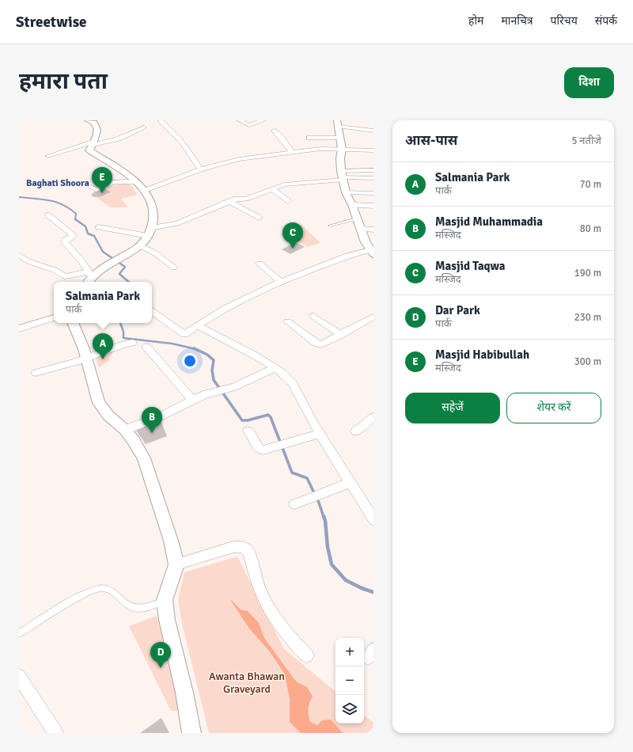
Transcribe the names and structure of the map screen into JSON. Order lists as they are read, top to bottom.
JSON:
{
  "districts": ["Baghati Shoora"],
  "parks": ["Awanta Bhawan Graveyard"],
  "page": {
    "header": "Streetwise",
    "nav": [
      "होम",
      "मानचित्र",
      "परिचय",
      "संपर्क"
    ],
    "buttons": [
      "दिशा",
      ["सहेजें", "शेयर करें"]
    ],
    "title": "हमारा पता",
    "heading": ["आस-पास", "5 नतीजे"],
    "list": [
      {
        "mark": "A",
        "name": "Salmania Park",
        "note": "पार्क",
        "value": "70 m"
      },
      {
        "mark": "B",
        "name": "Masjid Muhammadia",
        "note": "मस्जिद",
        "value": "80 m"
      },
      {
        "mark": "C",
        "name": "Masjid Taqwa",
        "note": "मस्जिद",
        "value": "190 m"
      },
      {
        "mark": "D",
        "name": "Dar Park",
        "note": "पार्क",
        "value": "230 m"
      },
      {
        "mark": "E",
        "name": "Masjid Habibullah",
        "note": "मस्जिद",
        "value": "300 m"
      }
    ],
    "pins": [
      "E",
      "C",
      "A",
      "B",
      "D"
    ],
    "popup": ["Salmania Park", "पार्क"],
    "map_buttons": ["+", "−"]
  }
}
